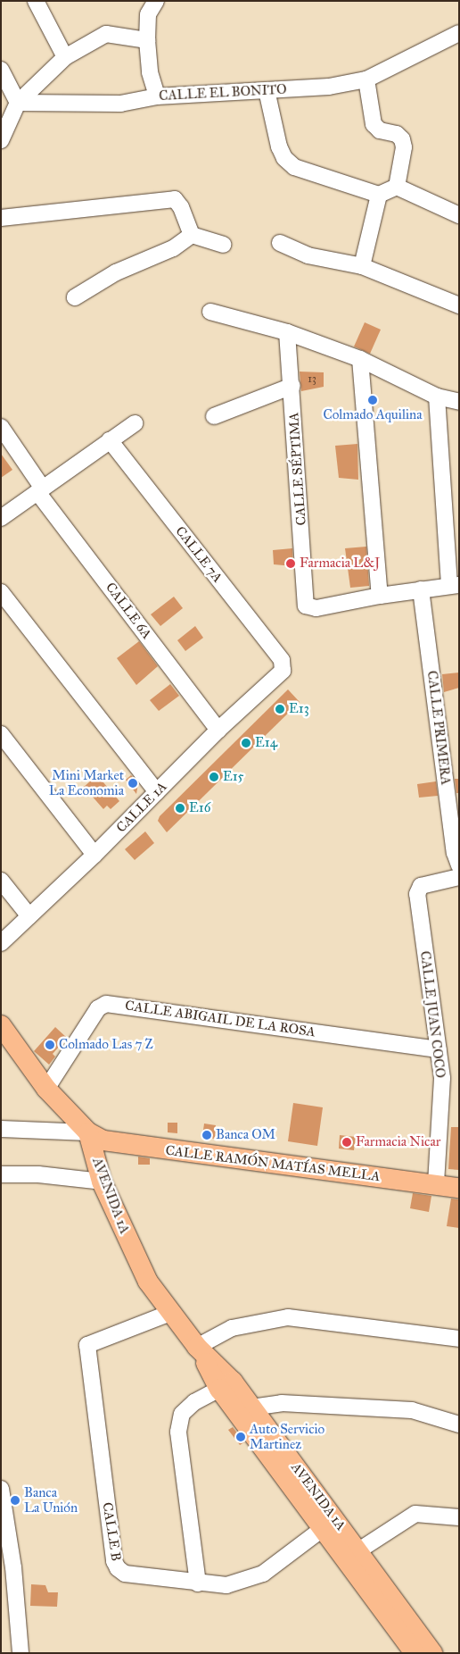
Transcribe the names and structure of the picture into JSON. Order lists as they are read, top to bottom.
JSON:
{
  "streets": {
    "main road": ["CALLE RAMÓN MATÍAS MELLA", "AVENIDA 1A"],
    "street": [
      "CALLE EL BONITO",
      "CALLE SÉPTIMA",
      "CALLE 7A",
      "CALLE 6A",
      "CALLE PRIMERA",
      "CALLE 1A",
      "CALLE JUAN COCO",
      "CALLE ABIGAIL DE LA ROSA",
      "CALLE B"
    ]
  },
  "crossings": [
    ["CALLE 7A", "CALLE 1A"],
    ["CALLE 6A", "CALLE 1A"],
    ["CALLE JUAN COCO", "CALLE ABIGAIL DE LA ROSA"],
    ["CALLE JUAN COCO", "CALLE RAMÓN MATÍAS MELLA"],
    ["CALLE RAMÓN MATÍAS MELLA", "AVENIDA 1A"],
    ["AVENIDA 1A", "CALLE B"]
  ],
  "places": [
    "Colmado Aquilina",
    "Farmacia L&J",
    "E13",
    "E14",
    "E15",
    "Mini Market La Economia",
    "E16",
    "Colmado Las 7 Z",
    "Banca OM",
    "Farmacia Nicar",
    "Auto Servicio Martinez",
    "Banca La Unión"
  ],
  "house_numbers": ["13"]
}
